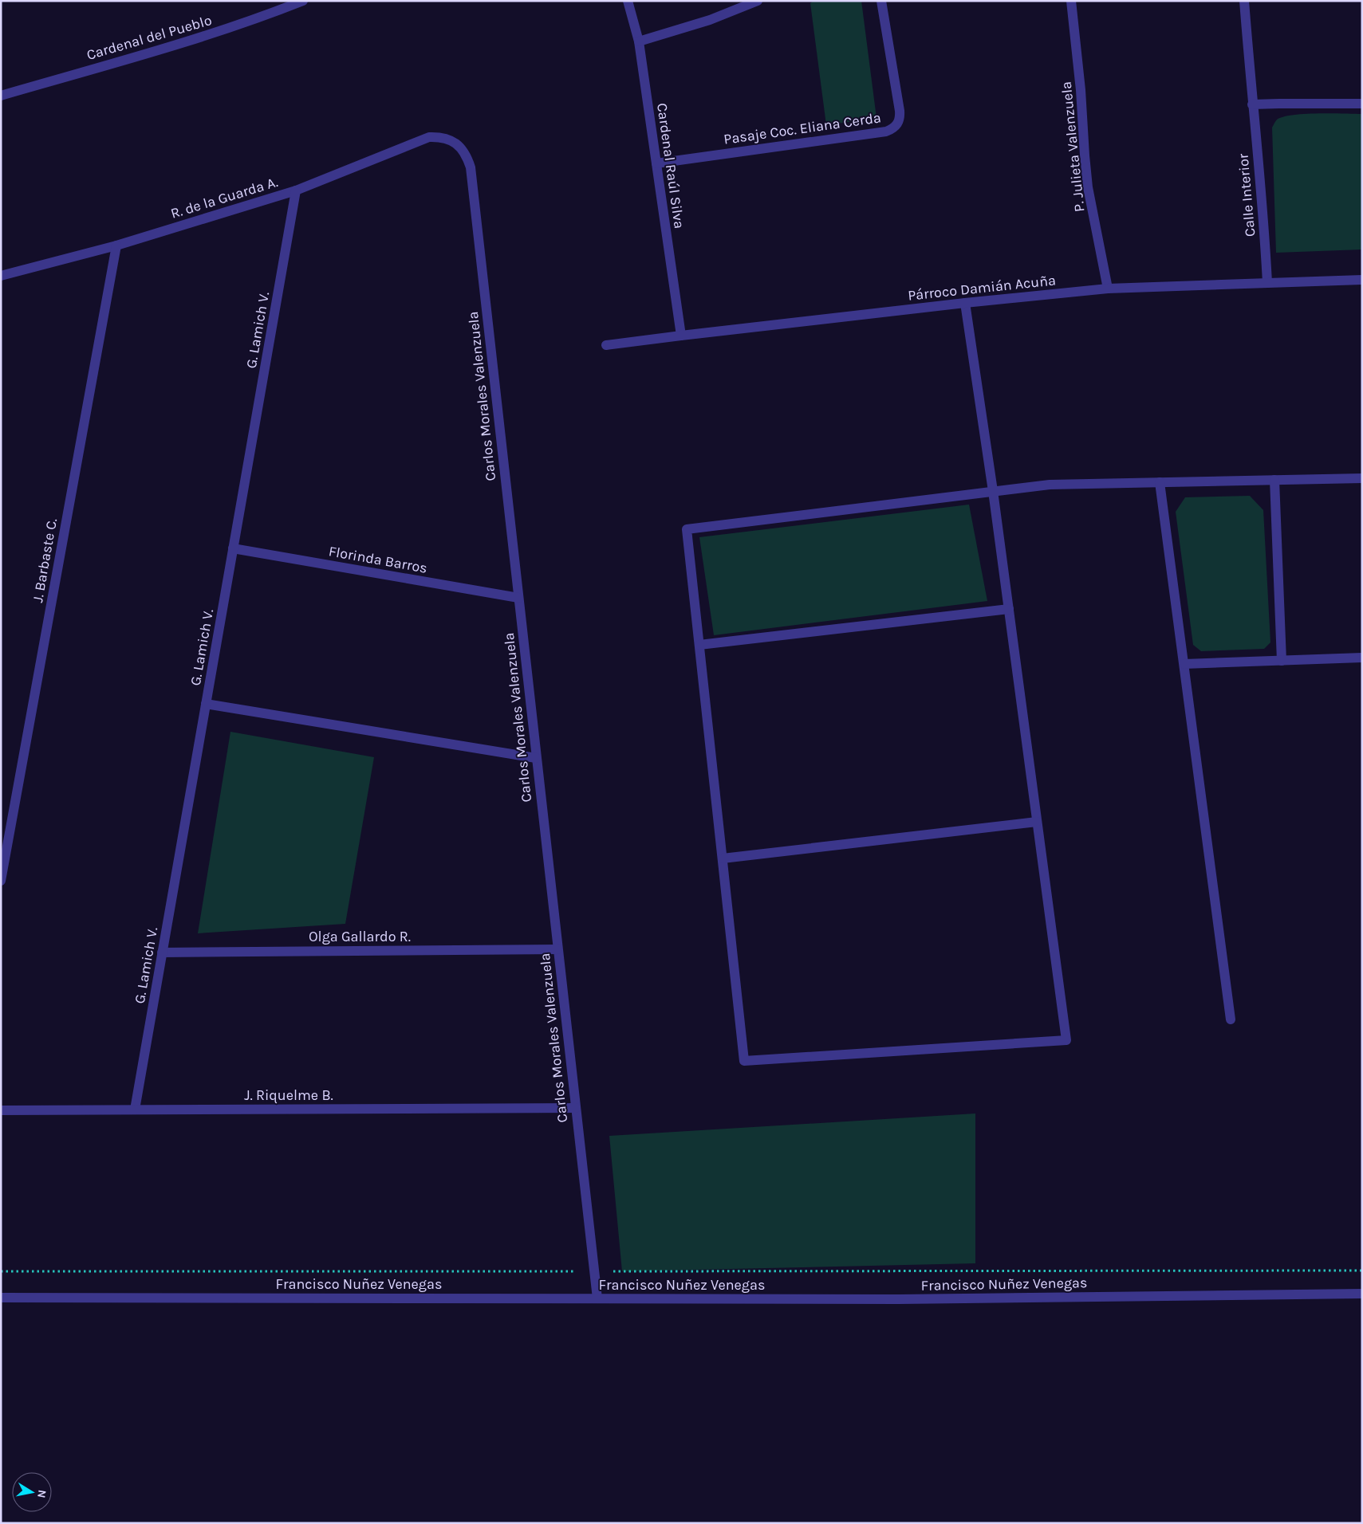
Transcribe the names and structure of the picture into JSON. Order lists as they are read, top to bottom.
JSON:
{
  "streets": {
    "street": [
      "Cardenal del Pueblo",
      "Pasaje Coc. Eliana Cerda",
      "P. Julieta Valenzuela",
      "Cardenal Raúl Silva",
      "Calle Interior",
      "R. de la Guarda A.",
      "Párroco Damián Acuña",
      "G. Lamich V.",
      "Carlos Morales Valenzuela",
      "Florinda Barros",
      "J. Barbaste C.",
      "Olga Gallardo R.",
      "J. Riquelme B.",
      "Francisco Nuñez Venegas"
    ]
  },
  "crossings": [
    ["Pasaje Coc. Eliana Cerda", "Cardenal Raúl Silva"],
    ["P. Julieta Valenzuela", "Párroco Damián Acuña"],
    ["Cardenal Raúl Silva", "Párroco Damián Acuña"],
    ["Calle Interior", "Párroco Damián Acuña"],
    ["R. de la Guarda A.", "G. Lamich V."],
    ["R. de la Guarda A.", "Carlos Morales Valenzuela"],
    ["R. de la Guarda A.", "J. Barbaste C."],
    ["G. Lamich V.", "Florinda Barros"],
    ["G. Lamich V.", "Olga Gallardo R."],
    ["G. Lamich V.", "J. Riquelme B."],
    ["Carlos Morales Valenzuela", "Florinda Barros"],
    ["Carlos Morales Valenzuela", "Olga Gallardo R."],
    ["Carlos Morales Valenzuela", "J. Riquelme B."],
    ["Carlos Morales Valenzuela", "Francisco Nuñez Venegas"]
  ],
  "north": "right"
}
